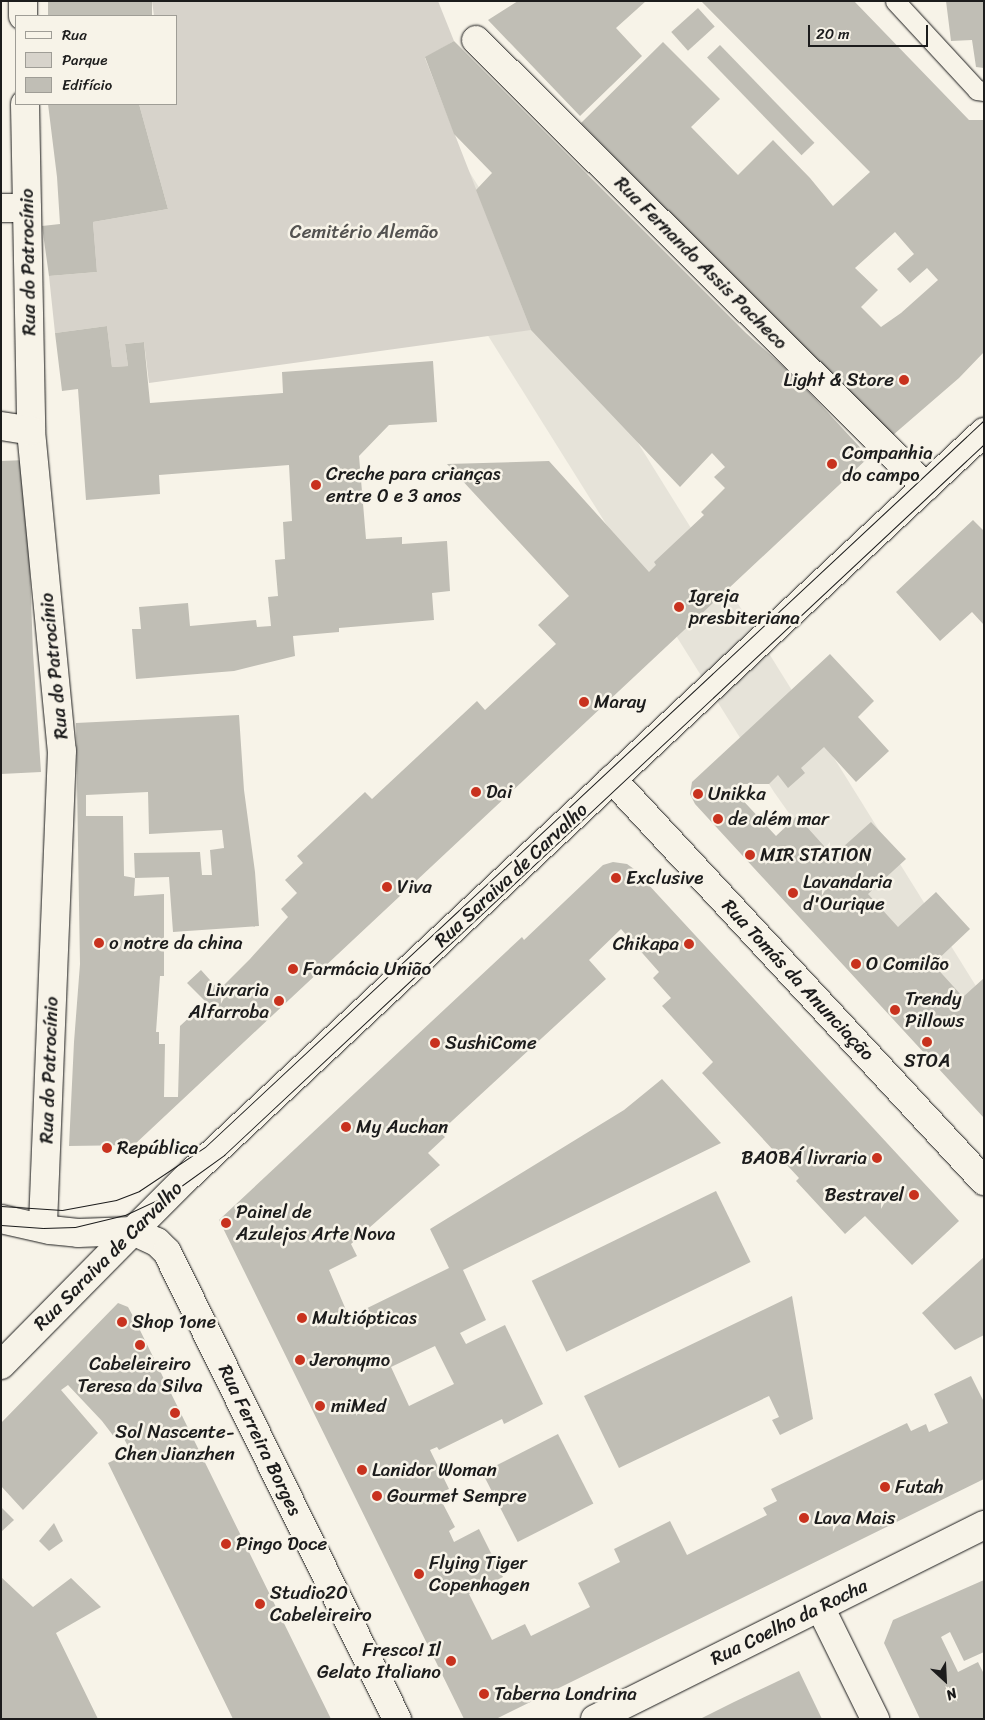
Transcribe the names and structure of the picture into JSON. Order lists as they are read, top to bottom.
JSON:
{
  "streets": {
    "street": [
      "Rua do Patrocínio",
      "Rua Fernando Assis Pacheco",
      "Rua Saraiva de Carvalho",
      "Rua Tomás da Anunciação",
      "Rua Ferreira Borges",
      "Rua Coelho da Rocha"
    ]
  },
  "crossings": [
    ["Rua Fernando Assis Pacheco", "Rua Saraiva de Carvalho"],
    ["Rua Saraiva de Carvalho", "Rua Tomás da Anunciação"],
    ["Rua Saraiva de Carvalho", "Rua Ferreira Borges"]
  ],
  "parks": ["Cemitério Alemão"],
  "places": [
    "Light & Store",
    "Companhia do campo",
    "Creche para crianças entre 0 e 3 anos",
    "Igreja presbiteriana",
    "Maray",
    "Dai",
    "Unikka",
    "de além mar",
    "MIR STATION",
    "Exclusive",
    "Viva",
    "Lavandaria d'Ourique",
    "o notre da china",
    "Chikapa",
    "O Comilão",
    "Farmácia União",
    "Livraria Alfarroba",
    "Trendy Pillows",
    "STOA",
    "SushiCome",
    "My Auchan",
    "República",
    "BAOBÁ livraria",
    "Bestravel",
    "Painel de Azulejos Arte Nova",
    "Multiópticas",
    "Shop 1one",
    "Cabeleireiro Teresa da Silva",
    "Jeronymo",
    "miMed",
    "Sol Nascente- Chen Jianzhen",
    "Lanidor Woman",
    "Futah",
    "Gourmet Sempre",
    "Lava Mais",
    "Pingo Doce",
    "Flying Tiger Copenhagen",
    "Studio20 Cabeleireiro",
    "Fresco! Il Gelato Italiano",
    "Taberna Londrina"
  ],
  "legend": ["Rua", "Parque", "Edifício"],
  "scale_bar": "20 m",
  "north": "bottom right"
}
